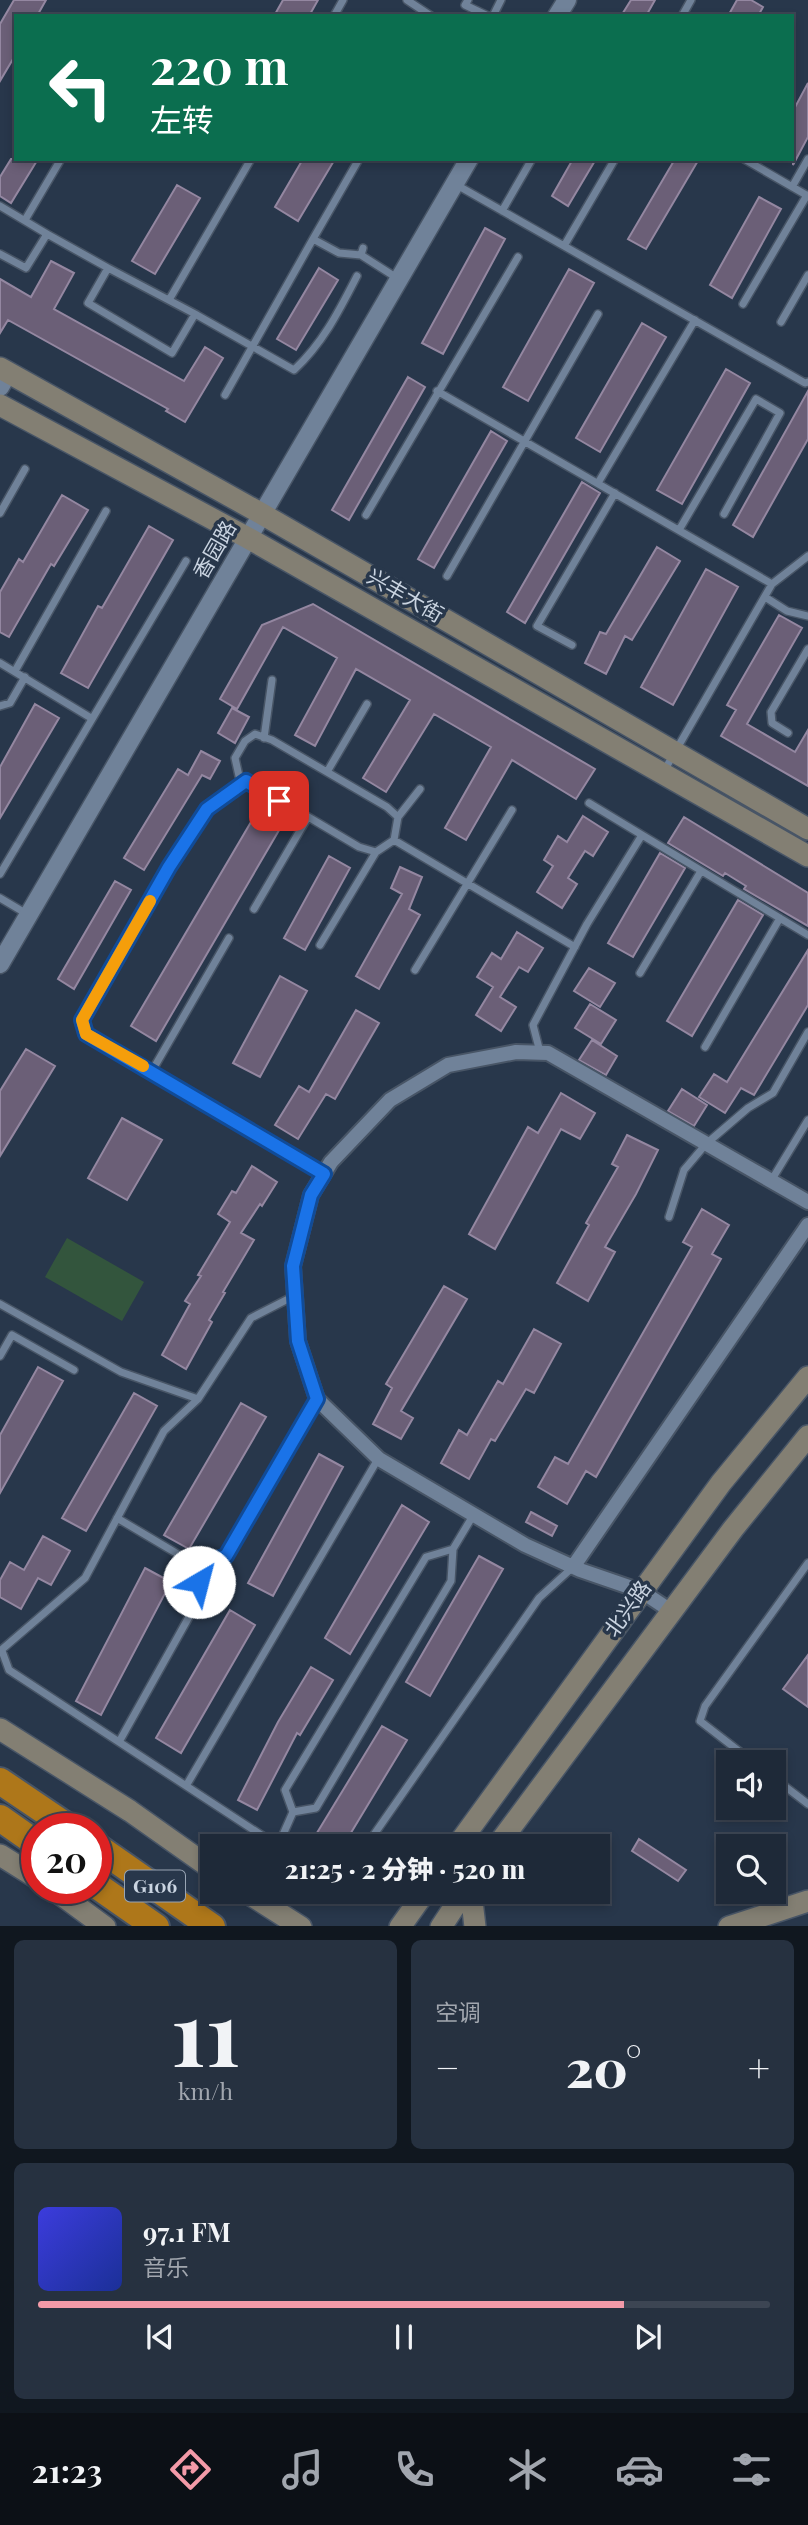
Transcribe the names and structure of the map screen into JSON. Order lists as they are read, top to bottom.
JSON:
{
  "streets": {
    "highway": ["G106"],
    "main road": ["兴丰大街", "北兴路"],
    "street": ["香园路"]
  },
  "crossings": [
    ["香园路", "兴丰大街"]
  ],
  "page": {
    "turn": ["220 m", "左转"],
    "limit": "20",
    "trip": "21:25 · 2 分钟 · 520 m",
    "tile": [
      ["11", "km/h"],
      "空调"
    ],
    "heat": ["−", "20°", "+"],
    "song": ["97.1 FM", "音乐"],
    "tabs": "21:23"
  }
}
